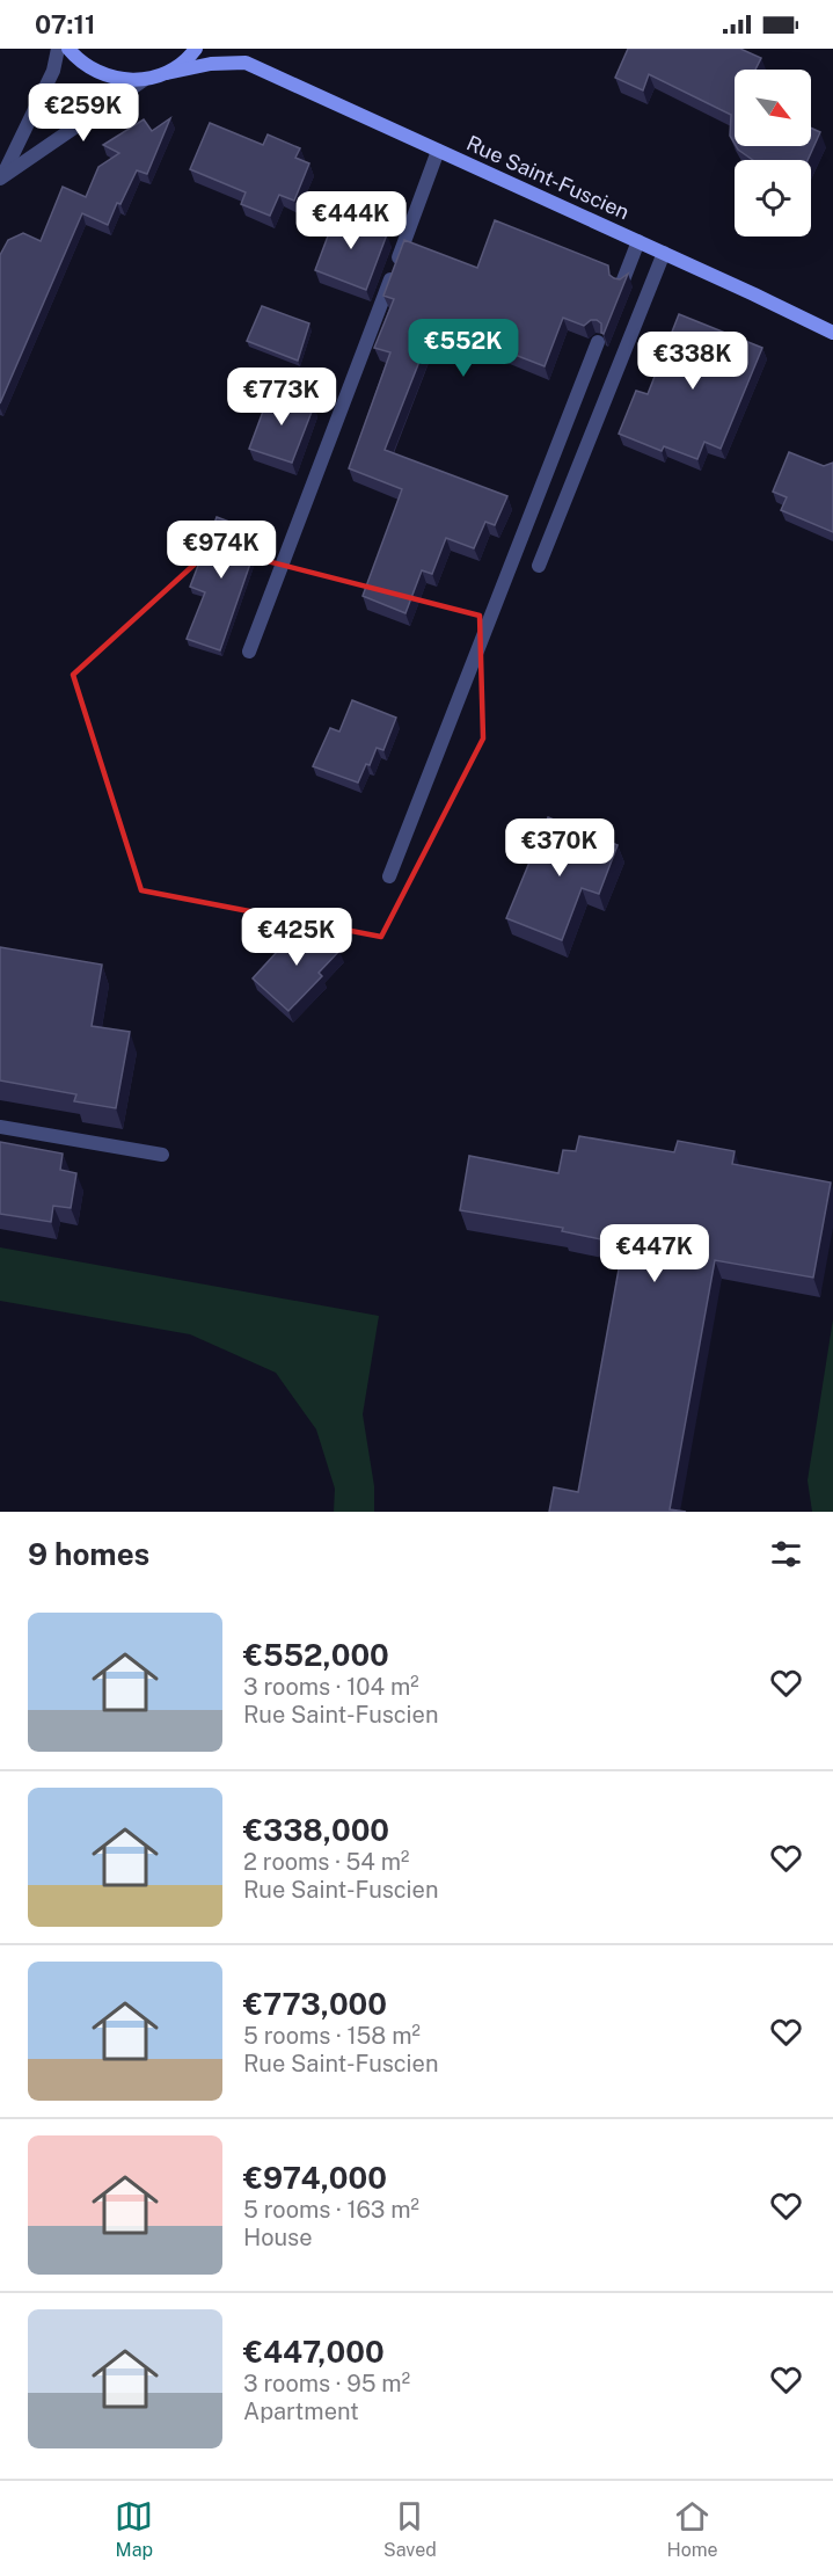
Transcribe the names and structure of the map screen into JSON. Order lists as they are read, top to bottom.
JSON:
{
  "streets": {
    "main road": ["Rue Saint-Fuscien"]
  },
  "north": "bottom right",
  "page": {
    "status": "07:11",
    "price": [
      "€259K",
      "€444K",
      "€552K",
      "€338K",
      "€773K",
      "€974K",
      "€370K",
      "€425K",
      "€447K"
    ],
    "heading": "9 homes",
    "list": [
      {
        "name": "€552,000",
        "note": "3 rooms · 104 m² · Rue Saint-Fuscien"
      },
      {
        "name": "€338,000",
        "note": "2 rooms · 54 m² · Rue Saint-Fuscien"
      },
      {
        "name": "€773,000",
        "note": "5 rooms · 158 m² · Rue Saint-Fuscien"
      },
      {
        "name": "€974,000",
        "note": "5 rooms · 163 m² · House"
      },
      {
        "name": "€447,000",
        "note": "3 rooms · 95 m² · Apartment"
      }
    ],
    "tabs": ["Map", "Saved", "Home"]
  }
}
